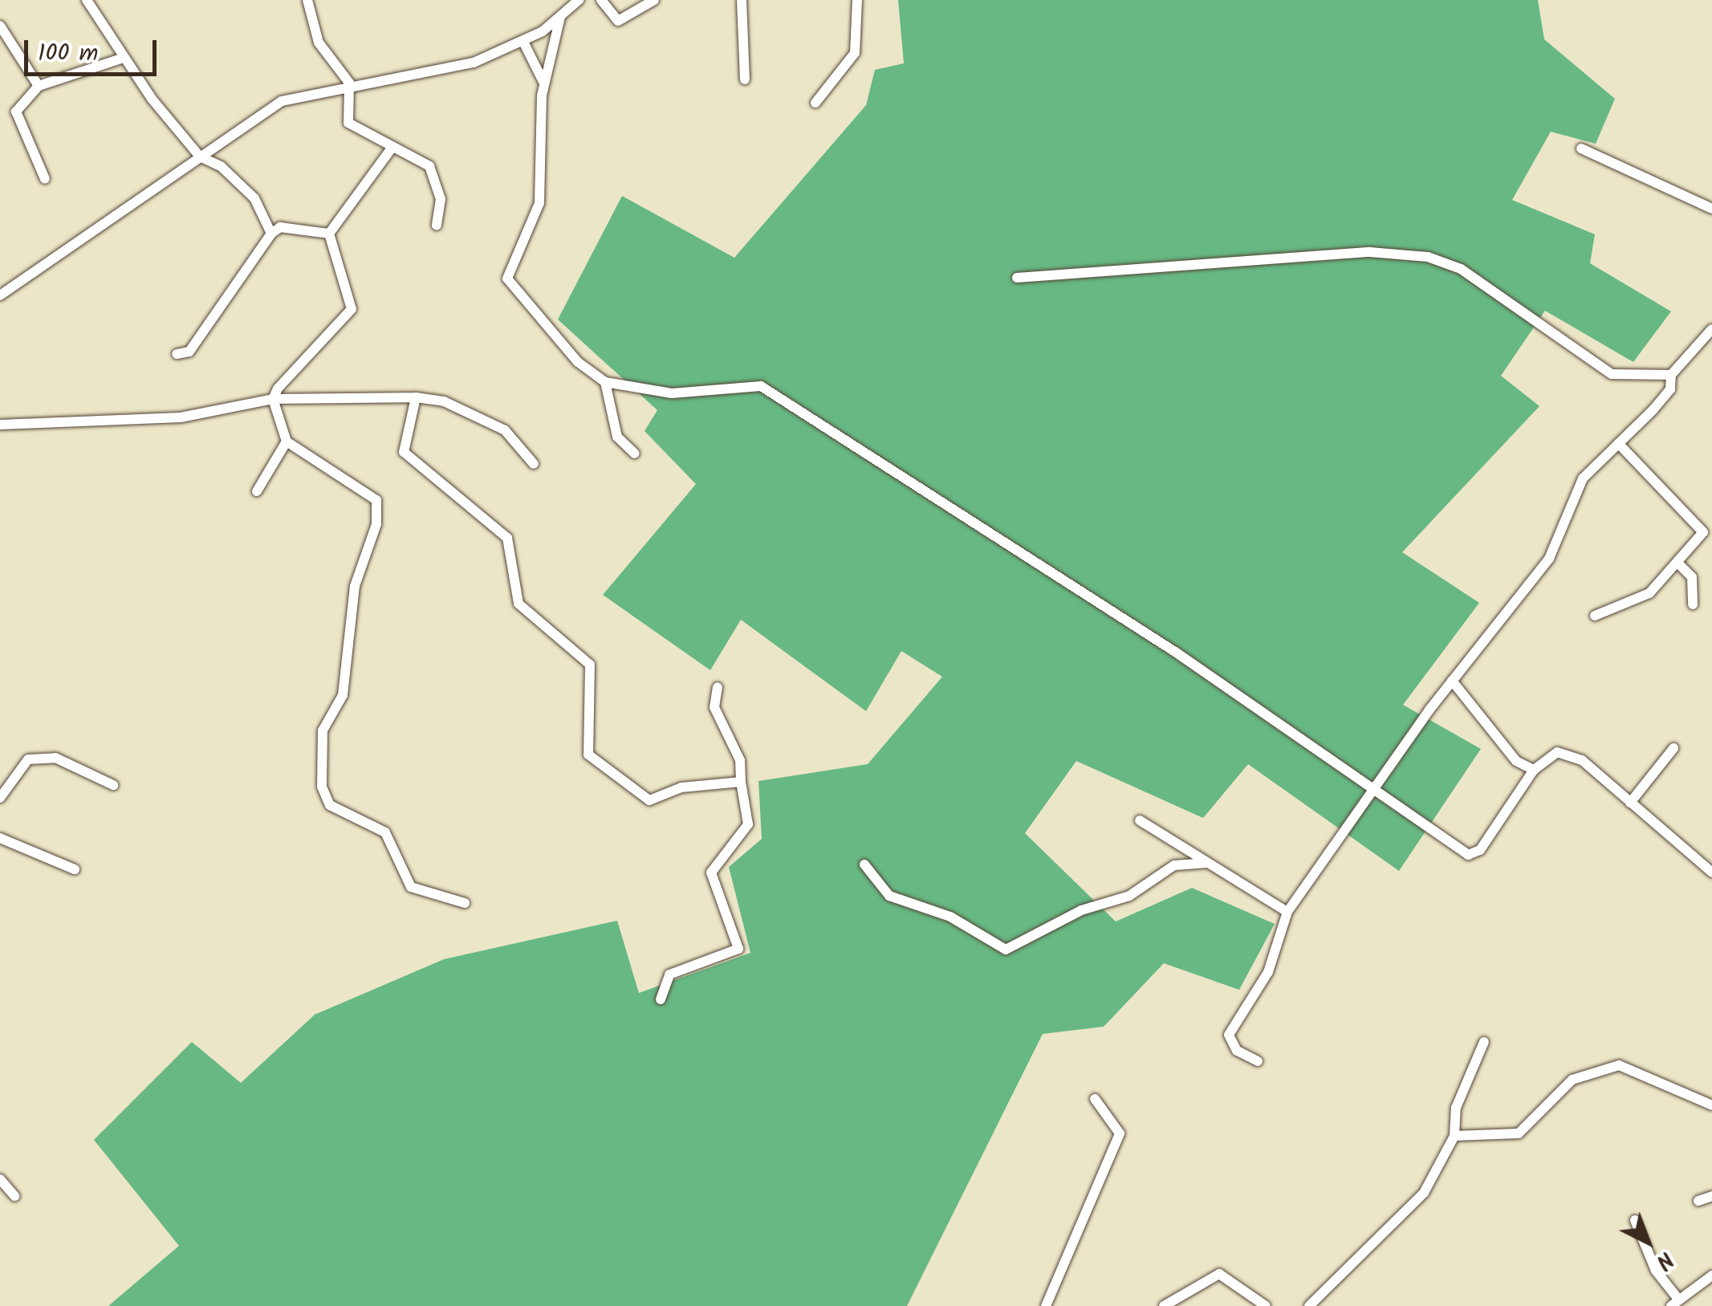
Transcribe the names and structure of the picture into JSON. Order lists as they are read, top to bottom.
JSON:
{
  "scale_bar": "100 m",
  "north": "bottom right"
}
